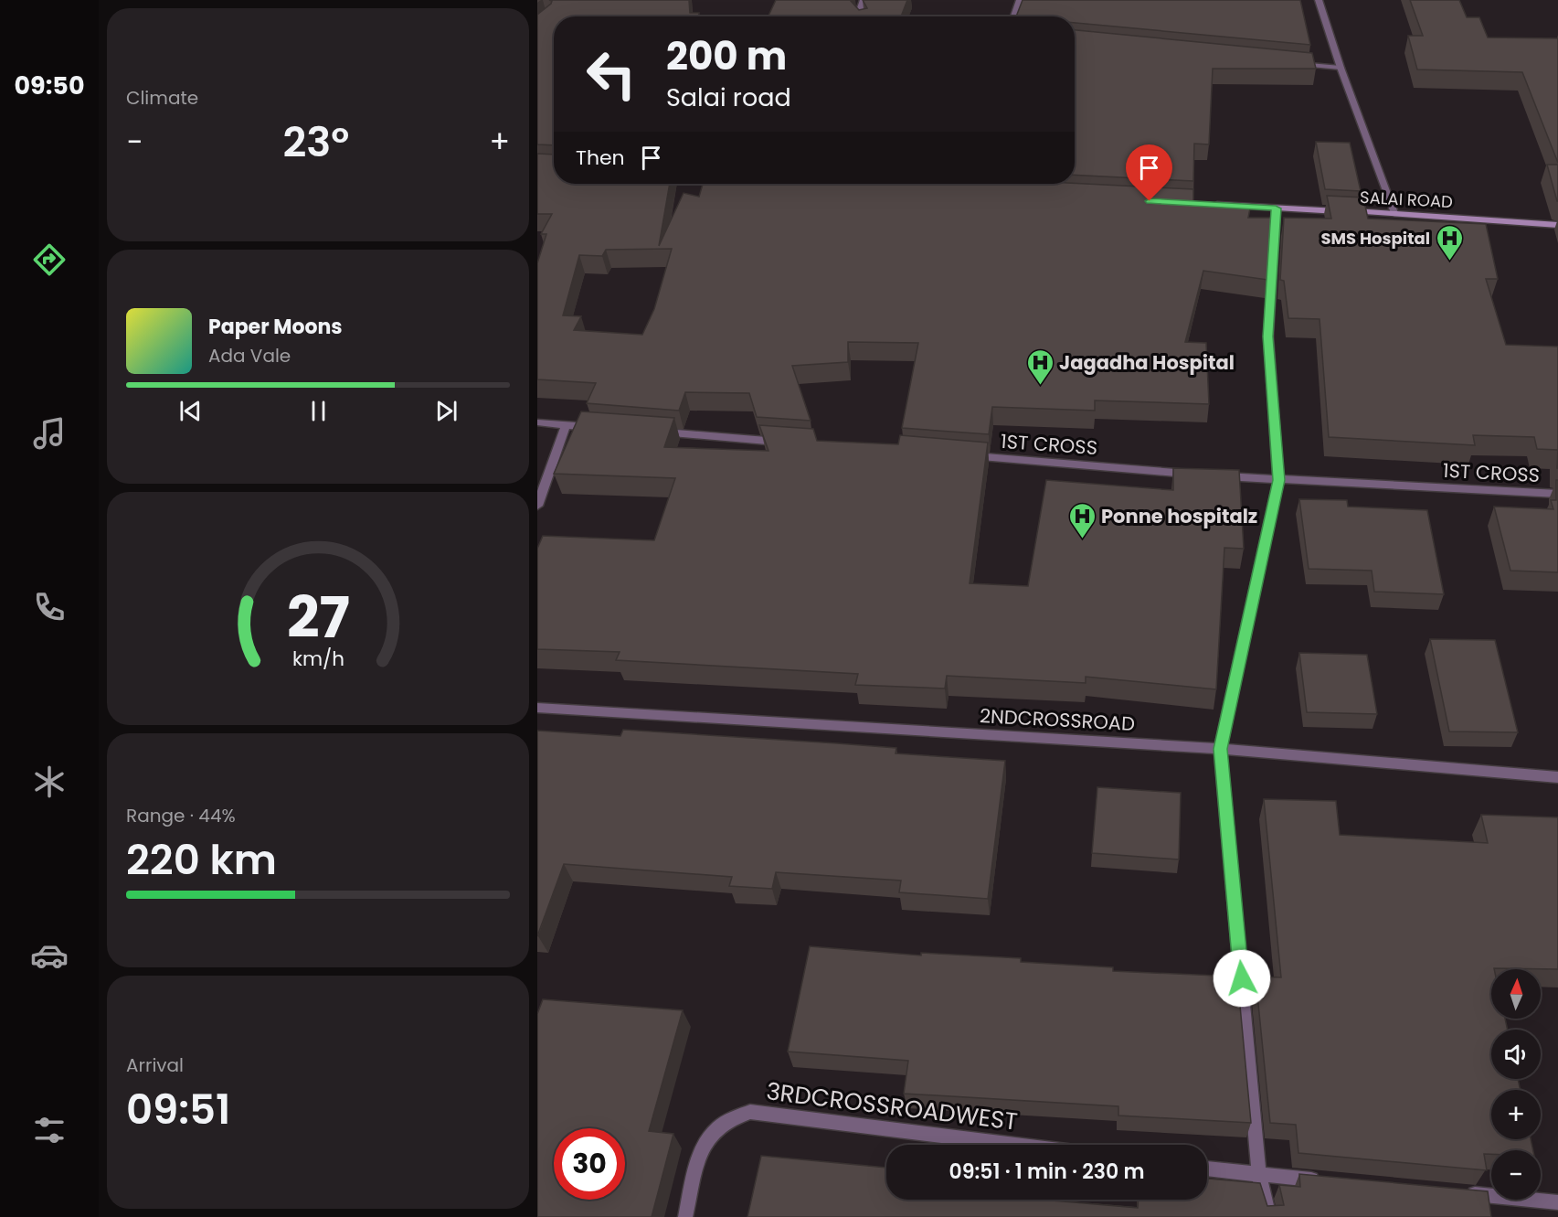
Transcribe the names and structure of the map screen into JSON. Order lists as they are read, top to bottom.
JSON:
{
  "streets": {
    "main road": ["SALAI ROAD"],
    "street": ["1ST CROSS", "2NDCROSSROAD", "3RDCROSSROADWEST"]
  },
  "places": {
    "hospital": ["SMS Hospital", "Jagadha Hospital", "Ponne hospitalz"]
  },
  "north": "top",
  "page": {
    "tabs": "09:50",
    "tile": [
      "Climate",
      ["Range · 44%", "220 km"],
      ["Arrival", "09:51"]
    ],
    "turn": ["200 m", "Salai road"],
    "heat": ["−", "23°", "+"],
    "then": "Then",
    "song": ["Paper Moons", "Ada Vale"],
    "map_buttons": ["+", "−"],
    "limit": "30",
    "trip": "09:51 · 1 min · 230 m",
    "gauge": ["27", "km/h"]
  }
}
